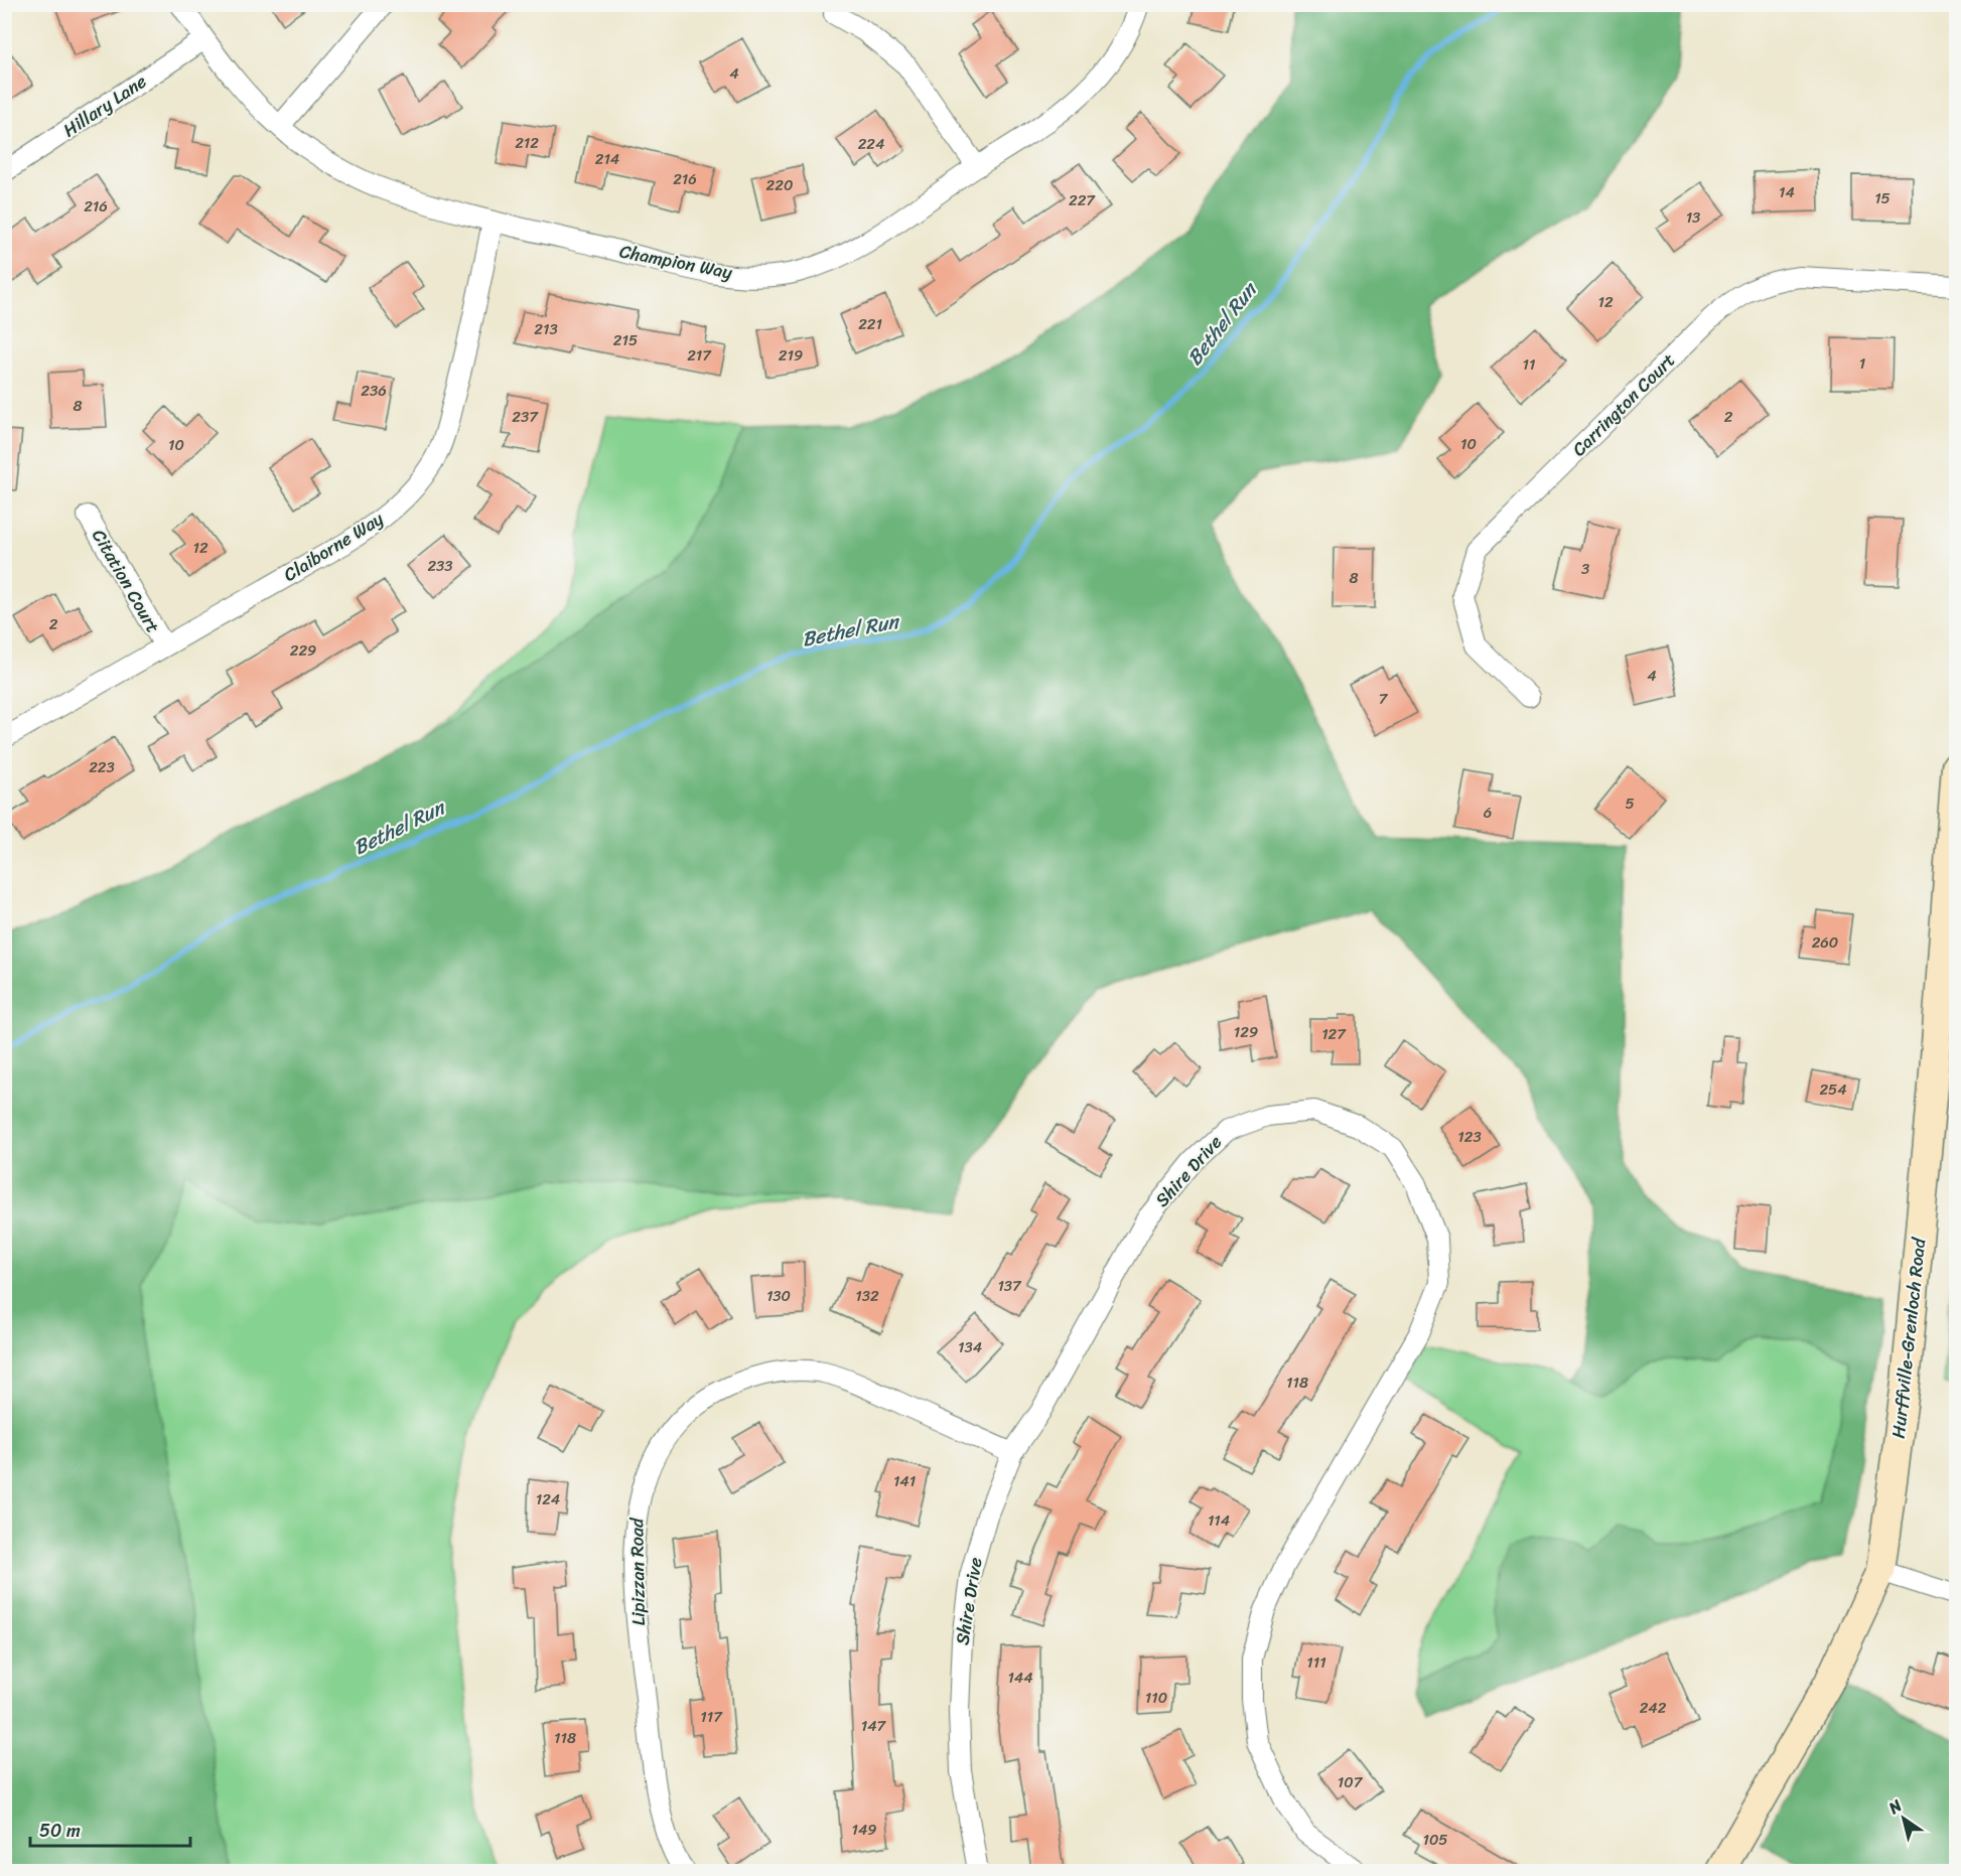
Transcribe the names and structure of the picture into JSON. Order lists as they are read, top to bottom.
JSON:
{
  "streets": {
    "main road": ["Hurffville-Grenloch Road"],
    "street": [
      "Hillary Lane",
      "Champion Way",
      "Carrington Court",
      "Claiborne Way",
      "Citation Court",
      "Shire Drive",
      "Lipizzan Road"
    ]
  },
  "crossings": [
    ["Hillary Lane", "Champion Way"],
    ["Champion Way", "Claiborne Way"],
    ["Claiborne Way", "Citation Court"],
    ["Shire Drive", "Lipizzan Road"]
  ],
  "water": ["Bethel Run"],
  "house_numbers": [
    "4",
    "212",
    "224",
    "214",
    "216",
    "220",
    "14",
    "15",
    "227",
    "216",
    "13",
    "12",
    "221",
    "213",
    "215",
    "217",
    "219",
    "1",
    "11",
    "236",
    "8",
    "237",
    "2",
    "10",
    "10",
    "12",
    "233",
    "3",
    "8",
    "2",
    "229",
    "4",
    "7",
    "223",
    "5",
    "6",
    "260",
    "129",
    "127",
    "254",
    "123",
    "137",
    "130",
    "132",
    "134",
    "118",
    "141",
    "124",
    "114",
    "111",
    "144",
    "110",
    "242",
    "117",
    "147",
    "118",
    "107",
    "149",
    "105"
  ],
  "scale_bar": "50 m",
  "north": "top left"
}
